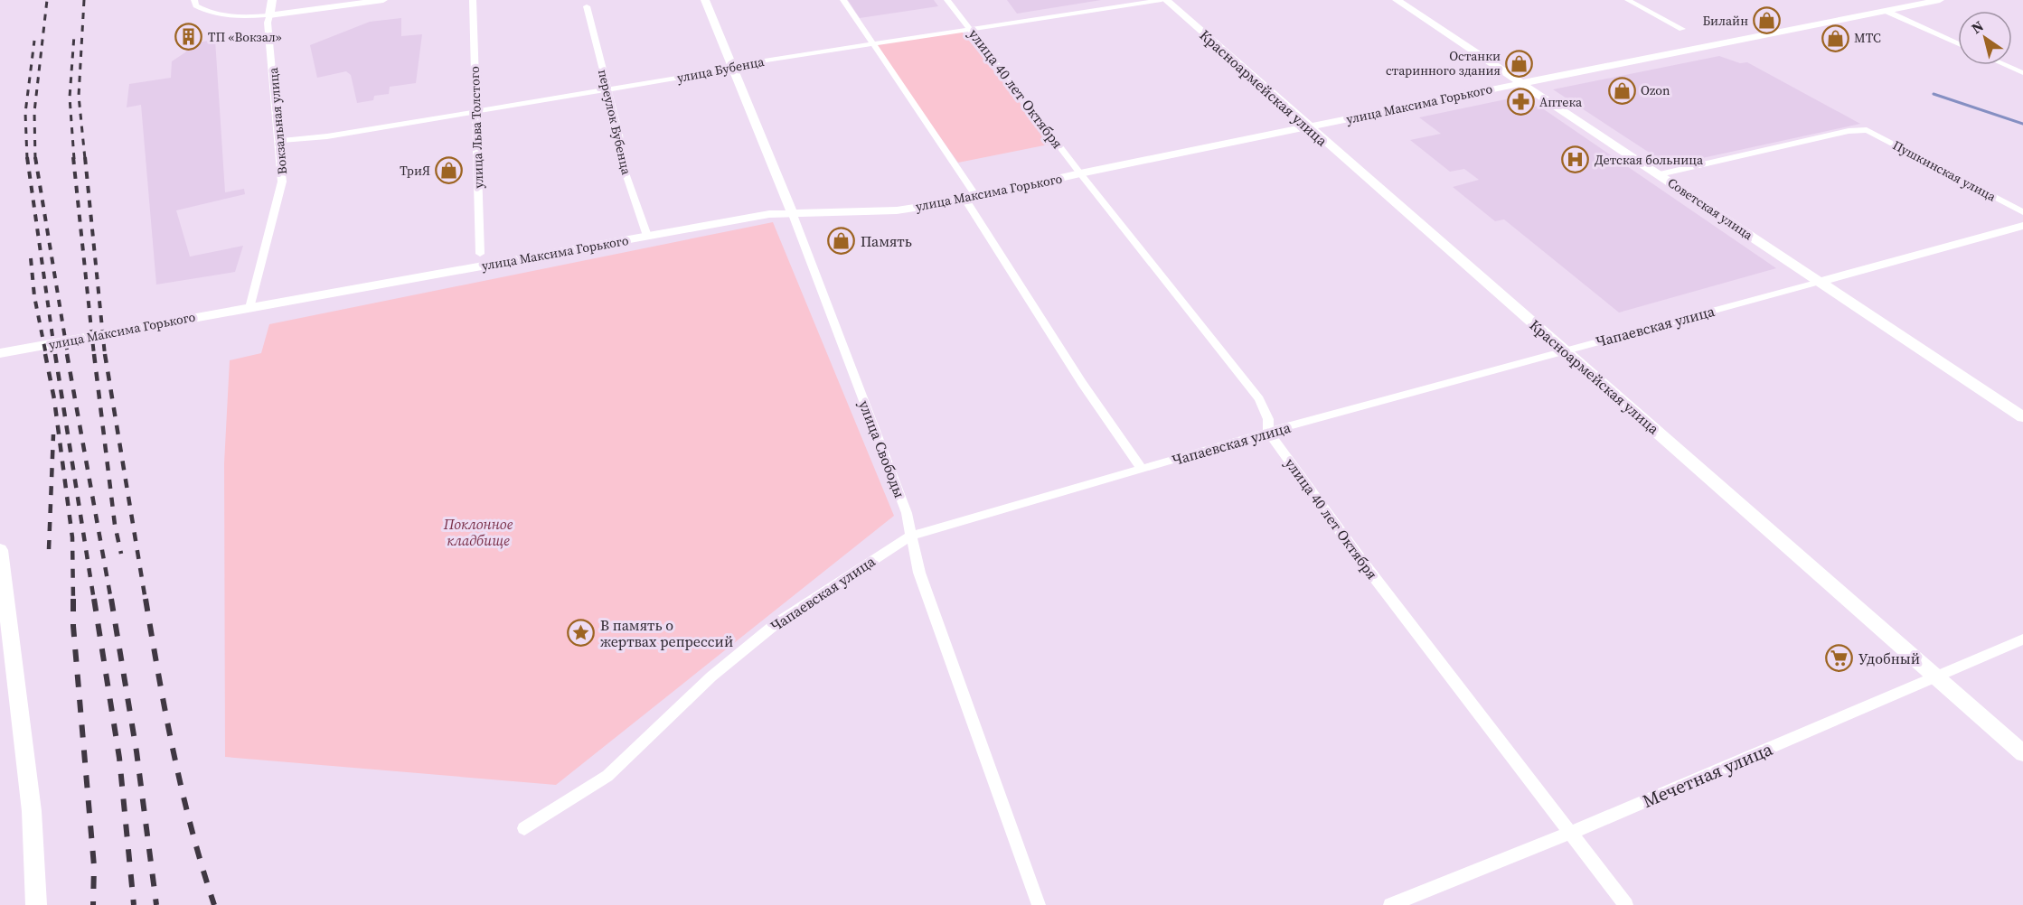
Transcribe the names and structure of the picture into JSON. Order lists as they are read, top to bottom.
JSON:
{
  "streets": {
    "street": [
      "улица Бубенца",
      "Красноармейская улица",
      "улица 40 лет Октября",
      "улица Максима Горького",
      "Вокзальная улица",
      "переулок Бубенца",
      "улица Льва Толстого",
      "Пушкинская улица",
      "Советская улица",
      "Чапаевская улица",
      "улица Свободы",
      "Мечетная улица"
    ]
  },
  "crossings": [
    ["улица Бубенца", "Красноармейская улица"],
    ["улица Бубенца", "улица 40 лет Октября"],
    ["улица Бубенца", "Вокзальная улица"],
    ["улица Бубенца", "переулок Бубенца"],
    ["улица Бубенца", "улица Льва Толстого"],
    ["улица Бубенца", "улица Свободы"],
    ["Красноармейская улица", "улица Максима Горького"],
    ["Красноармейская улица", "Чапаевская улица"],
    ["Красноармейская улица", "Мечетная улица"],
    ["улица 40 лет Октября", "улица Максима Горького"],
    ["улица 40 лет Октября", "Чапаевская улица"],
    ["улица 40 лет Октября", "Мечетная улица"],
    ["улица Максима Горького", "переулок Бубенца"],
    ["улица Максима Горького", "Советская улица"],
    ["улица Максима Горького", "улица Свободы"],
    ["Пушкинская улица", "Советская улица"],
    ["Советская улица", "Чапаевская улица"],
    ["Чапаевская улица", "улица Свободы"]
  ],
  "parks": ["Поклонное кладбище"],
  "places": {
    "shop": [
      "Билайн",
      "МТС",
      "Останки старинного здания",
      "Ozon",
      "ТриЯ",
      "Память"
    ],
    "building": ["ТП «Вокзал»"],
    "pharmacy": ["Аптека"],
    "hospital": ["Детская больница"],
    "place": ["В память о жертвах репрессий"],
    "supermarket": ["Удобный"]
  },
  "north": "top left"
}
